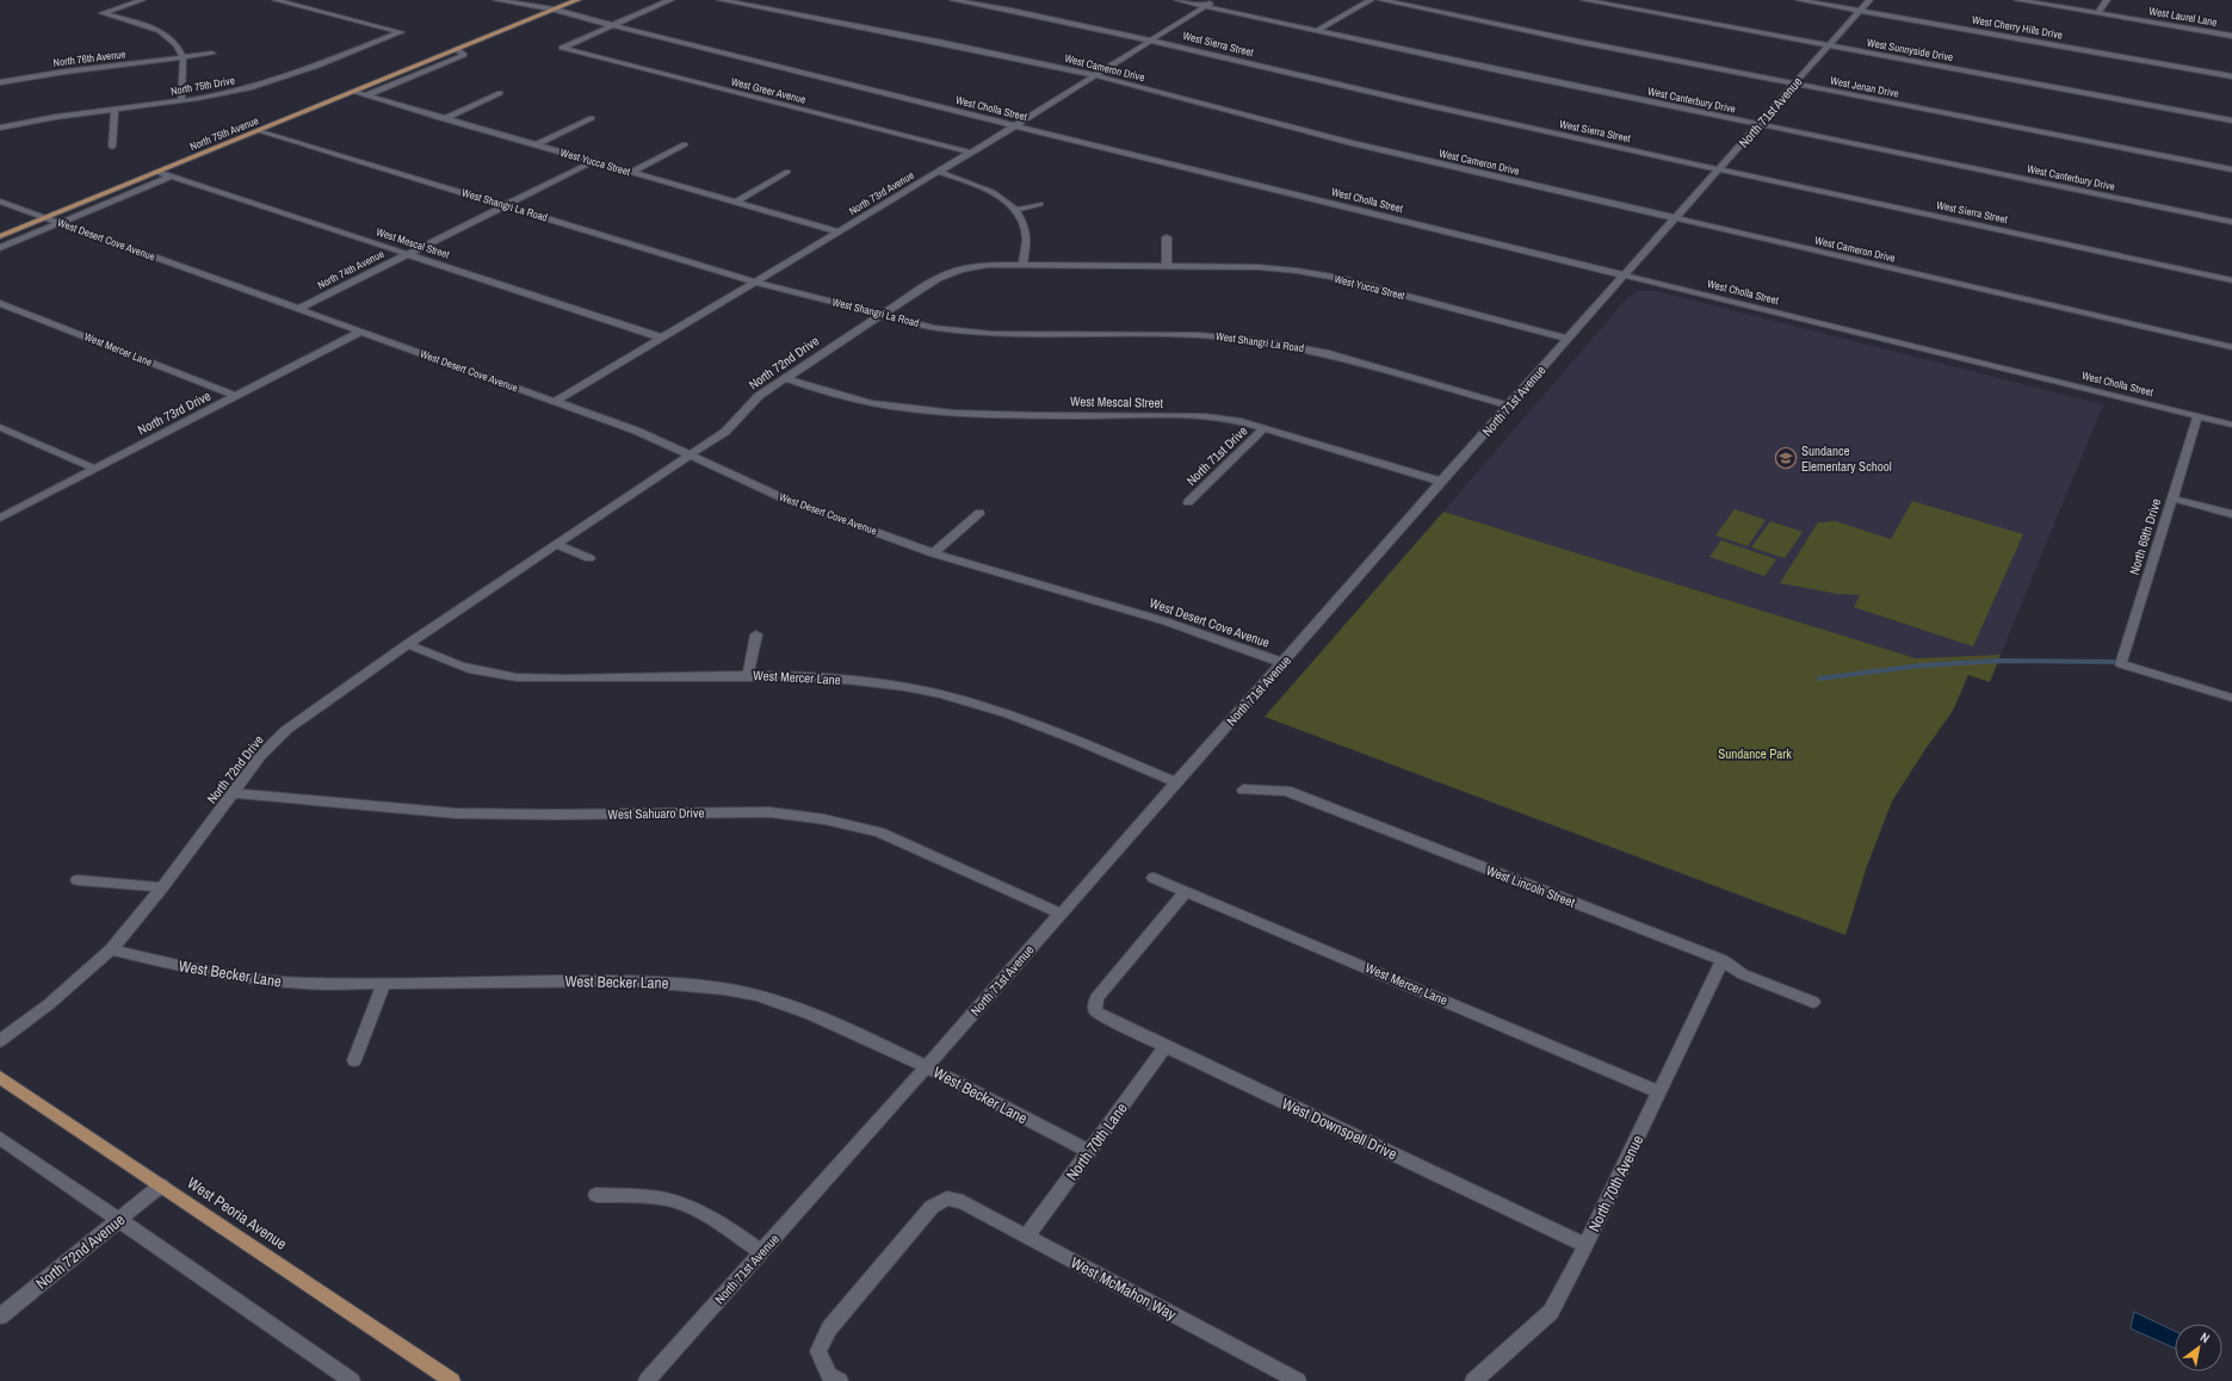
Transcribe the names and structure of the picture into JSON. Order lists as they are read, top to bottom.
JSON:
{
  "streets": {
    "main road": ["North 75th Avenue", "West Peoria Avenue"],
    "street": [
      "West Laurel Lane",
      "West Cherry Hills Drive",
      "West Sierra Street",
      "West Sunnyside Drive",
      "North 76th Avenue",
      "West Cameron Drive",
      "North 75th Drive",
      "West Jenan Drive",
      "West Greer Avenue",
      "West Canterbury Drive",
      "West Cholla Street",
      "North 71st Avenue",
      "West Yucca Street",
      "North 73rd Avenue",
      "West Shangri La Road",
      "West Desert Cove Avenue",
      "West Mescal Street",
      "North 74th Avenue",
      "West Mercer Lane",
      "North 72nd Drive",
      "North 73rd Drive",
      "North 71st Drive",
      "North 69th Drive",
      "West Sahuaro Drive",
      "West Lincoln Street",
      "West Becker Lane",
      "West Downspell Drive",
      "North 70th Lane",
      "North 70th Avenue",
      "North 72nd Avenue",
      "West McMahon Way"
    ]
  },
  "crossings": [
    ["West Cherry Hills Drive", "North 71st Avenue"],
    ["West Sierra Street", "North 71st Avenue"],
    ["West Sierra Street", "North 73rd Avenue"],
    ["West Sunnyside Drive", "North 71st Avenue"],
    ["West Cameron Drive", "North 71st Avenue"],
    ["West Cameron Drive", "North 73rd Avenue"],
    ["West Jenan Drive", "North 71st Avenue"],
    ["West Greer Avenue", "West Cholla Street"],
    ["West Greer Avenue", "North 73rd Avenue"],
    ["West Canterbury Drive", "North 71st Avenue"],
    ["West Canterbury Drive", "North 73rd Avenue"],
    ["West Cholla Street", "North 71st Avenue"],
    ["West Cholla Street", "North 75th Avenue"],
    ["West Cholla Street", "North 73rd Avenue"],
    ["West Cholla Street", "North 69th Drive"],
    ["North 71st Avenue", "West Yucca Street"],
    ["North 71st Avenue", "West Shangri La Road"],
    ["North 71st Avenue", "West Desert Cove Avenue"],
    ["North 71st Avenue", "West Mescal Street"],
    ["North 71st Avenue", "West Mercer Lane"],
    ["North 71st Avenue", "West Sahuaro Drive"],
    ["North 71st Avenue", "West Becker Lane"],
    ["North 75th Avenue", "West Yucca Street"],
    ["North 75th Avenue", "West Shangri La Road"],
    ["North 75th Avenue", "West Desert Cove Avenue"],
    ["North 75th Avenue", "West Mescal Street"],
    ["West Yucca Street", "North 73rd Avenue"],
    ["West Yucca Street", "North 74th Avenue"],
    ["West Yucca Street", "North 72nd Drive"],
    ["North 73rd Avenue", "West Shangri La Road"],
    ["North 73rd Avenue", "West Desert Cove Avenue"],
    ["North 73rd Avenue", "West Mescal Street"],
    ["West Shangri La Road", "North 74th Avenue"],
    ["West Shangri La Road", "North 72nd Drive"],
    ["West Desert Cove Avenue", "North 74th Avenue"],
    ["West Desert Cove Avenue", "North 72nd Drive"],
    ["West Desert Cove Avenue", "North 73rd Drive"],
    ["West Mescal Street", "North 74th Avenue"],
    ["West Mescal Street", "North 72nd Drive"],
    ["West Mescal Street", "North 71st Drive"],
    ["West Mercer Lane", "North 72nd Drive"],
    ["West Mercer Lane", "North 73rd Drive"],
    ["West Mercer Lane", "West Downspell Drive"],
    ["West Mercer Lane", "North 70th Avenue"],
    ["North 72nd Drive", "West Sahuaro Drive"],
    ["North 72nd Drive", "West Becker Lane"],
    ["West Lincoln Street", "North 70th Avenue"],
    ["West Becker Lane", "North 70th Lane"],
    ["West Downspell Drive", "North 70th Lane"],
    ["West Downspell Drive", "North 70th Avenue"],
    ["North 70th Lane", "West McMahon Way"],
    ["West Peoria Avenue", "North 72nd Avenue"]
  ],
  "parks": ["Sundance Park"],
  "places": {
    "school or university": ["Sundance Elementary School"]
  },
  "north": "top right"
}
